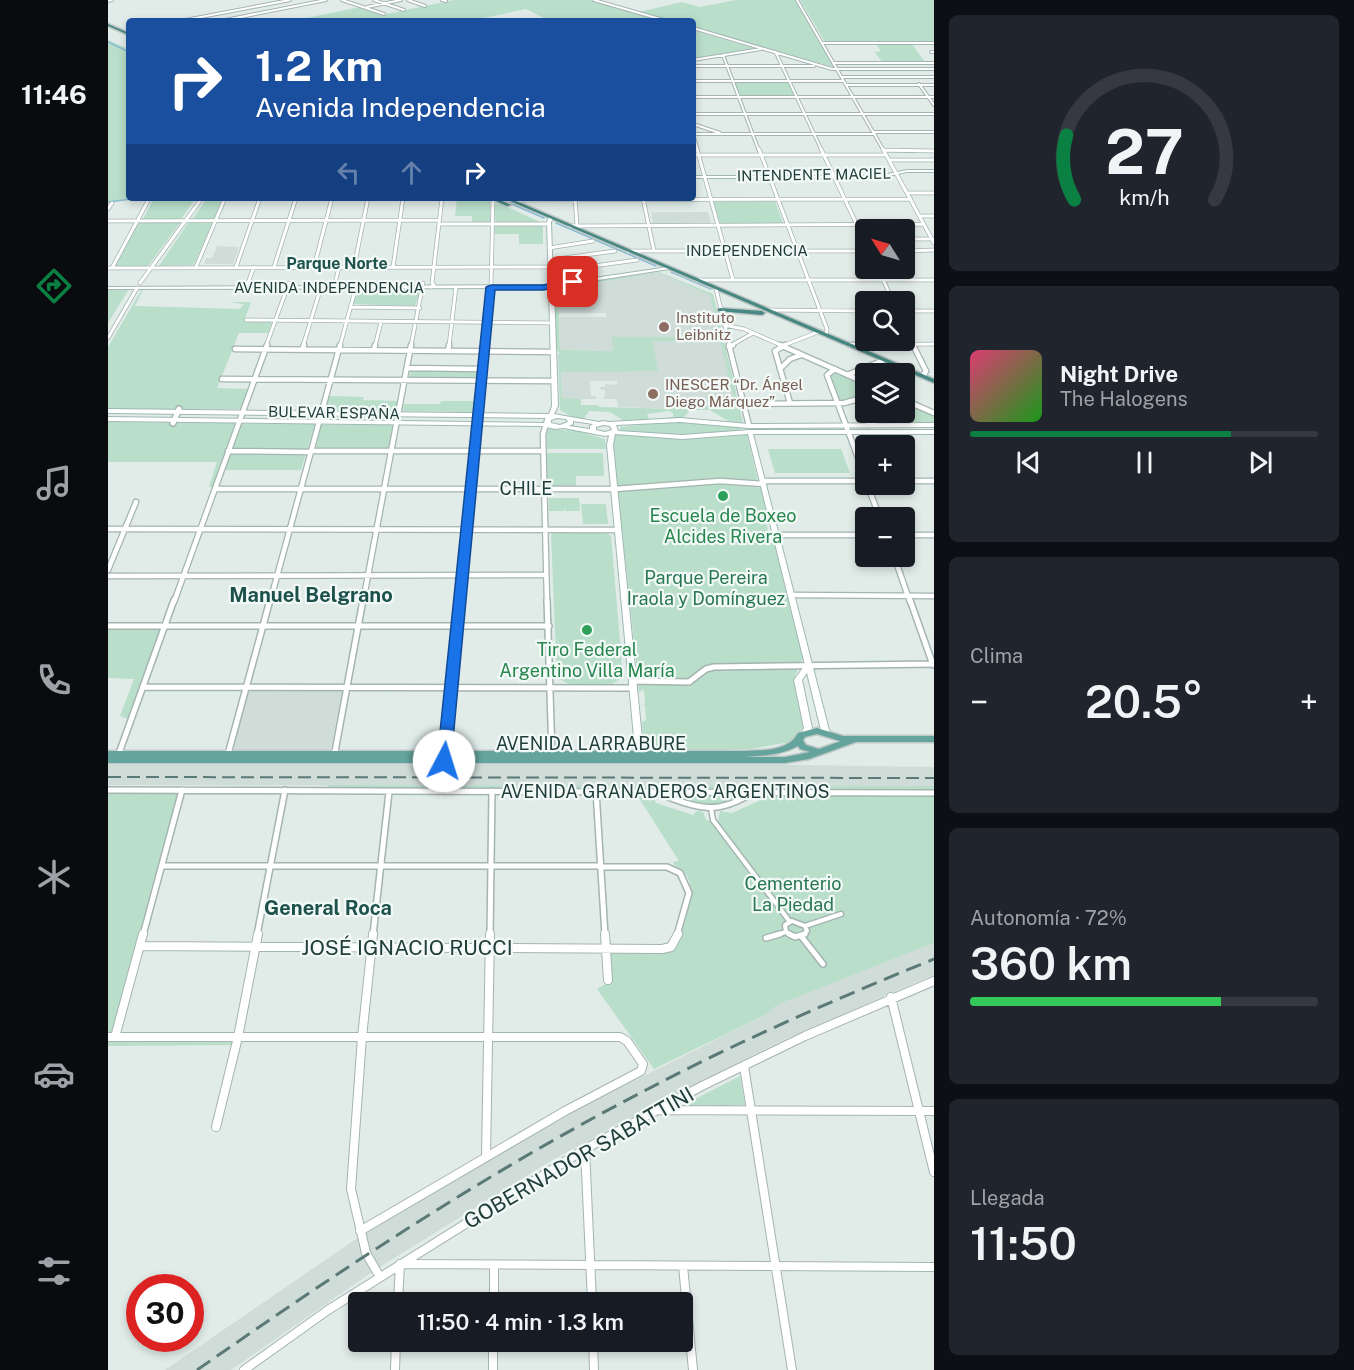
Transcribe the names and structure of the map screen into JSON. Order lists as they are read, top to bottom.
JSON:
{
  "streets": {
    "main road": [
      "INTENDENTE MACIEL",
      "INDEPENDENCIA",
      "AVENIDA INDEPENDENCIA",
      "BULEVAR ESPAÑA",
      "AVENIDA LARRABURE"
    ],
    "street": [
      "CHILE",
      "AVENIDA GRANADEROS ARGENTINOS",
      "JOSÉ IGNACIO RUCCI",
      "GOBERNADOR SABATTINI"
    ]
  },
  "crossings": [
    ["INDEPENDENCIA", "AVENIDA INDEPENDENCIA"]
  ],
  "districts": ["Parque Norte", "Manuel Belgrano", "General Roca"],
  "parks": ["Parque Pereira Iraola y Domínguez", "Cementerio La Piedad"],
  "places": [
    "Instituto Leibnitz",
    "INESCER “Dr. Ángel Diego Márquez”",
    "Escuela de Boxeo Alcides Rivera",
    "Tiro Federal Argentino Villa María"
  ],
  "north": "top left",
  "page": {
    "tabs": "11:46",
    "turn": ["1.2 km", "Avenida Independencia"],
    "map_buttons": ["+", "−"],
    "song": ["Night Drive", "The Halogens"],
    "tile": [
      "Clima",
      ["Autonomía · 72%", "360 km"],
      ["Llegada", "11:50"]
    ],
    "heat": ["−", "20.5°", "+"],
    "limit": "30",
    "trip": "11:50 · 4 min · 1.3 km",
    "gauge": ["27", "km/h"]
  }
}
